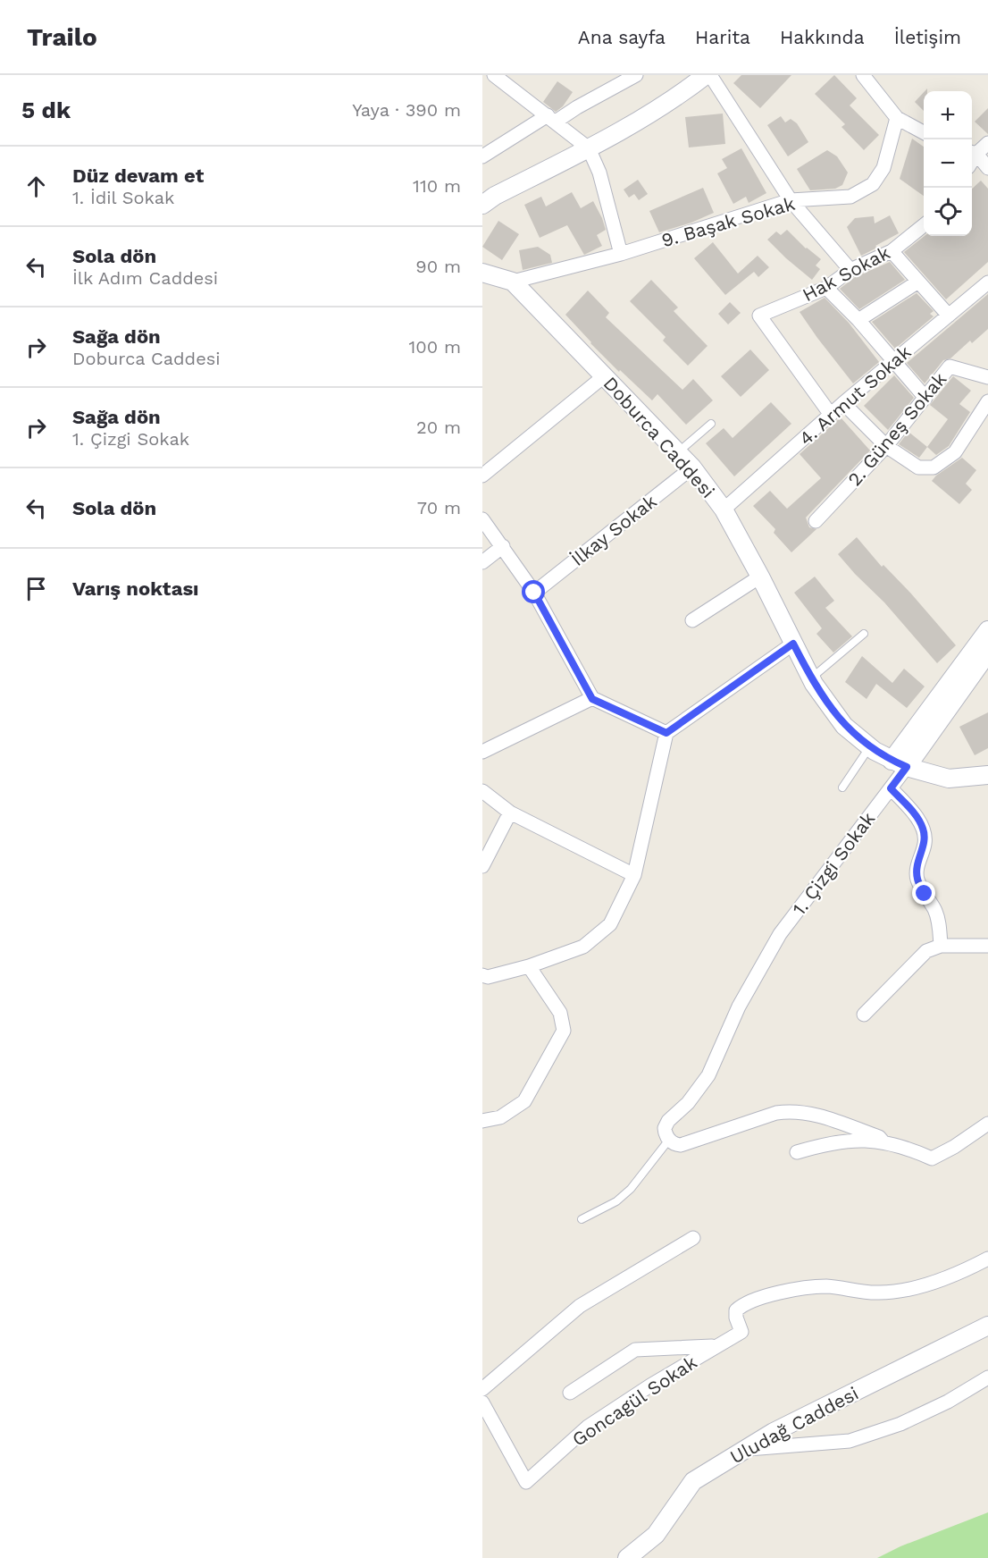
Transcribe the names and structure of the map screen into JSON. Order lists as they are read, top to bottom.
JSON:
{
  "streets": {
    "main road": ["Doburca Caddesi", "Uludağ Caddesi"],
    "street": [
      "9. Başak Sokak",
      "Hak Sokak",
      "4. Armut Sokak",
      "2. Güneş Sokak",
      "İlkay Sokak",
      "1. Çizgi Sokak",
      "Goncagül Sokak"
    ]
  },
  "crossings": [
    ["9. Başak Sokak", "Doburca Caddesi"],
    ["Hak Sokak", "4. Armut Sokak"],
    ["4. Armut Sokak", "Doburca Caddesi"],
    ["Doburca Caddesi", "İlkay Sokak"],
    ["Doburca Caddesi", "1. Çizgi Sokak"]
  ],
  "page": {
    "header": "Trailo",
    "nav": [
      "Ana sayfa",
      "Harita",
      "Hakkında",
      "İletişim"
    ],
    "heading": ["5 dk", "Yaya · 390 m"],
    "map_buttons": ["+", "−"],
    "list": [
      ["Düz devam et", "1. İdil Sokak", "110 m"],
      ["Sola dön", "İlk Adım Caddesi", "90 m"],
      ["Sağa dön", "Doburca Caddesi", "100 m"],
      ["Sağa dön", "1. Çizgi Sokak", "20 m"],
      ["Sola dön", "70 m"],
      "Varış noktası"
    ]
  }
}
